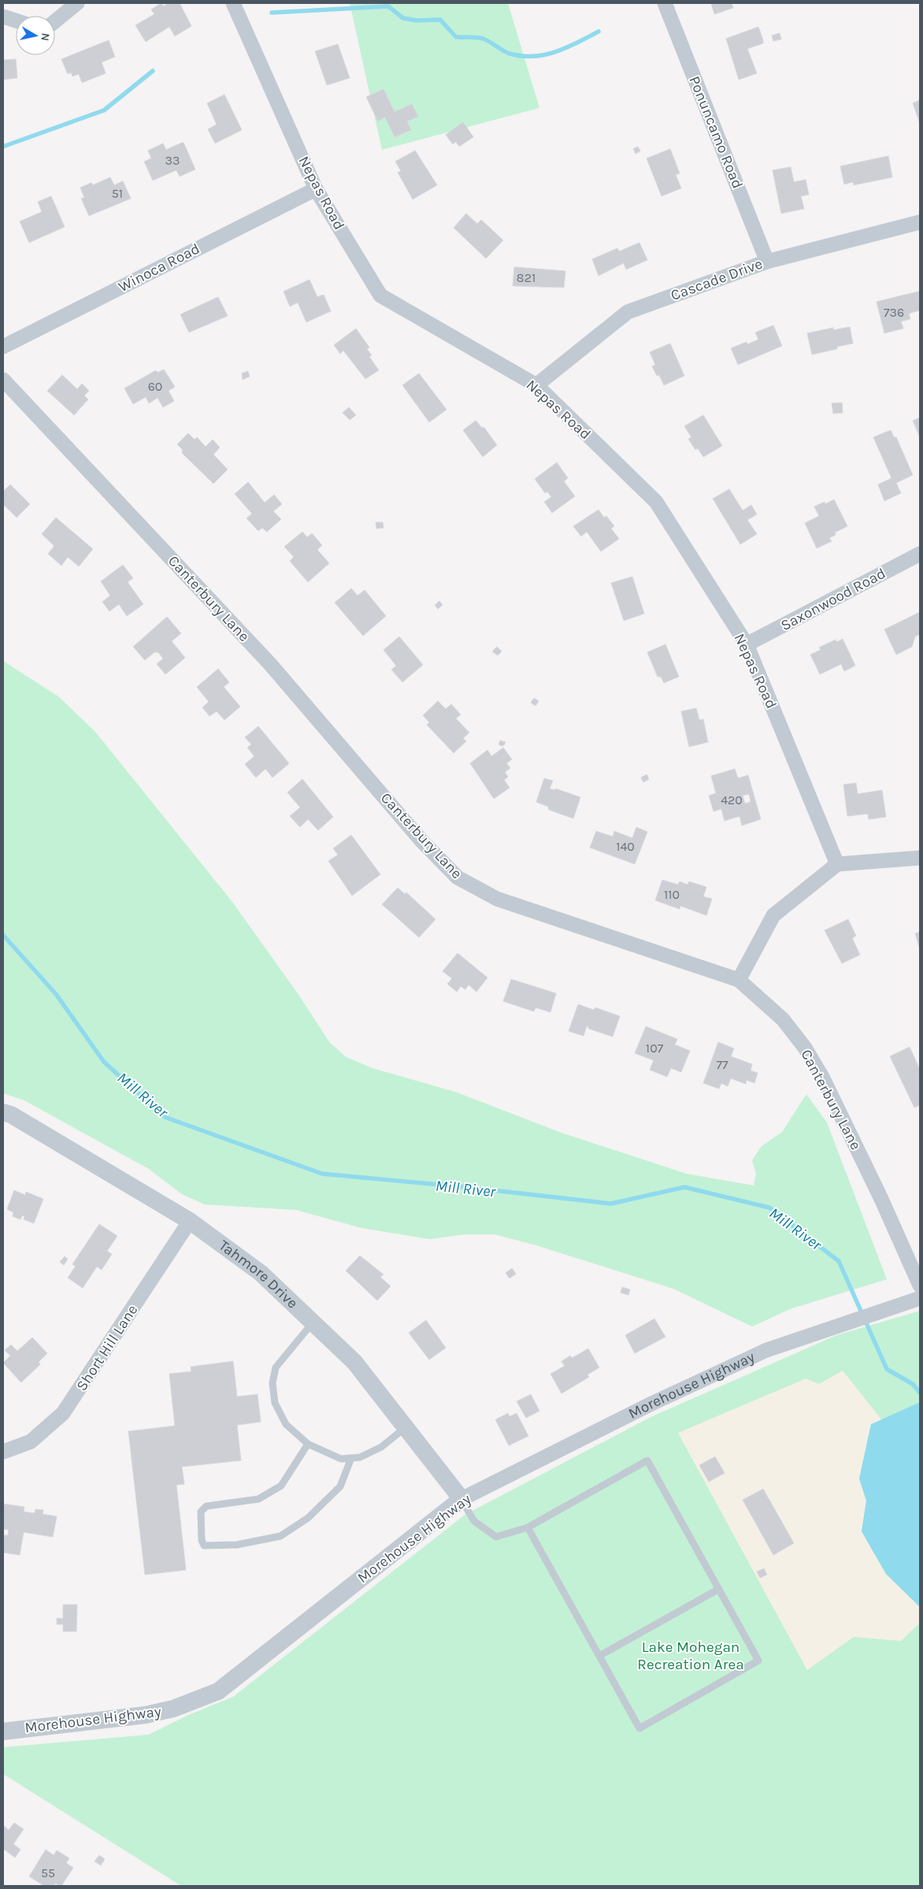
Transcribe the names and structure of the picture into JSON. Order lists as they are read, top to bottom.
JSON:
{
  "streets": {
    "street": [
      "Ponuncamo Road",
      "Nepas Road",
      "Winoca Road",
      "Cascade Drive",
      "Canterbury Lane",
      "Saxonwood Road",
      "Tahmore Drive",
      "Short Hill Lane",
      "Morehouse Highway"
    ]
  },
  "crossings": [
    ["Ponuncamo Road", "Cascade Drive"],
    ["Nepas Road", "Winoca Road"],
    ["Nepas Road", "Cascade Drive"],
    ["Nepas Road", "Saxonwood Road"],
    ["Tahmore Drive", "Short Hill Lane"],
    ["Tahmore Drive", "Morehouse Highway"]
  ],
  "water": ["Mill River"],
  "parks": ["Lake Mohegan Recreation Area"],
  "house_numbers": [
    "33",
    "51",
    "821",
    "736",
    "60",
    "420",
    "140",
    "110",
    "107",
    "77",
    "55"
  ],
  "north": "right"
}
